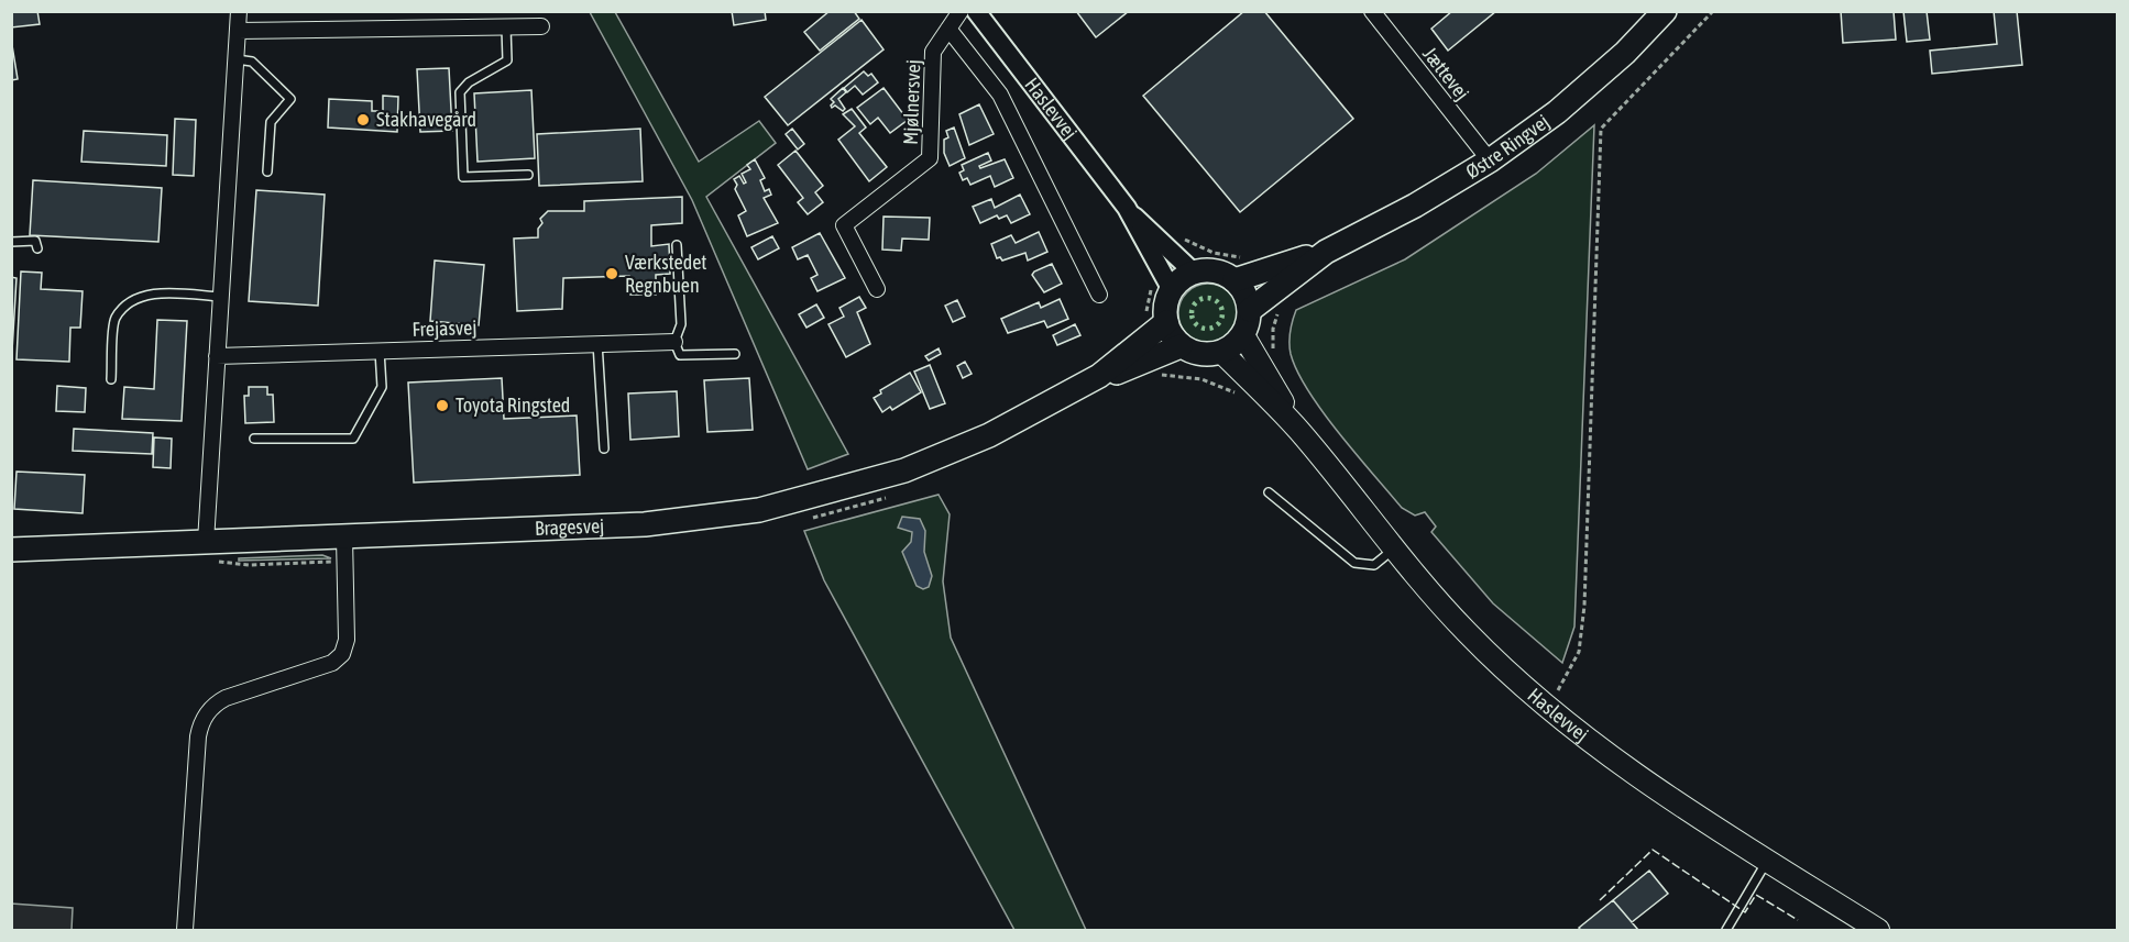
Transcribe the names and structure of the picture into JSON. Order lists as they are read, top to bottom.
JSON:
{
  "streets": {
    "main road": ["Haslevvej", "Østre Ringvej", "Bragesvej"],
    "street": ["Jættevej", "Mjølnersvej", "Frejasvej"]
  },
  "crossings": [
    ["Jættevej", "Østre Ringvej"],
    ["Haslevvej", "Østre Ringvej"],
    ["Haslevvej", "Bragesvej"],
    ["Østre Ringvej", "Bragesvej"]
  ],
  "places": ["Stakhavegård", "Værkstedet Regnbuen", "Toyota Ringsted"]
}
